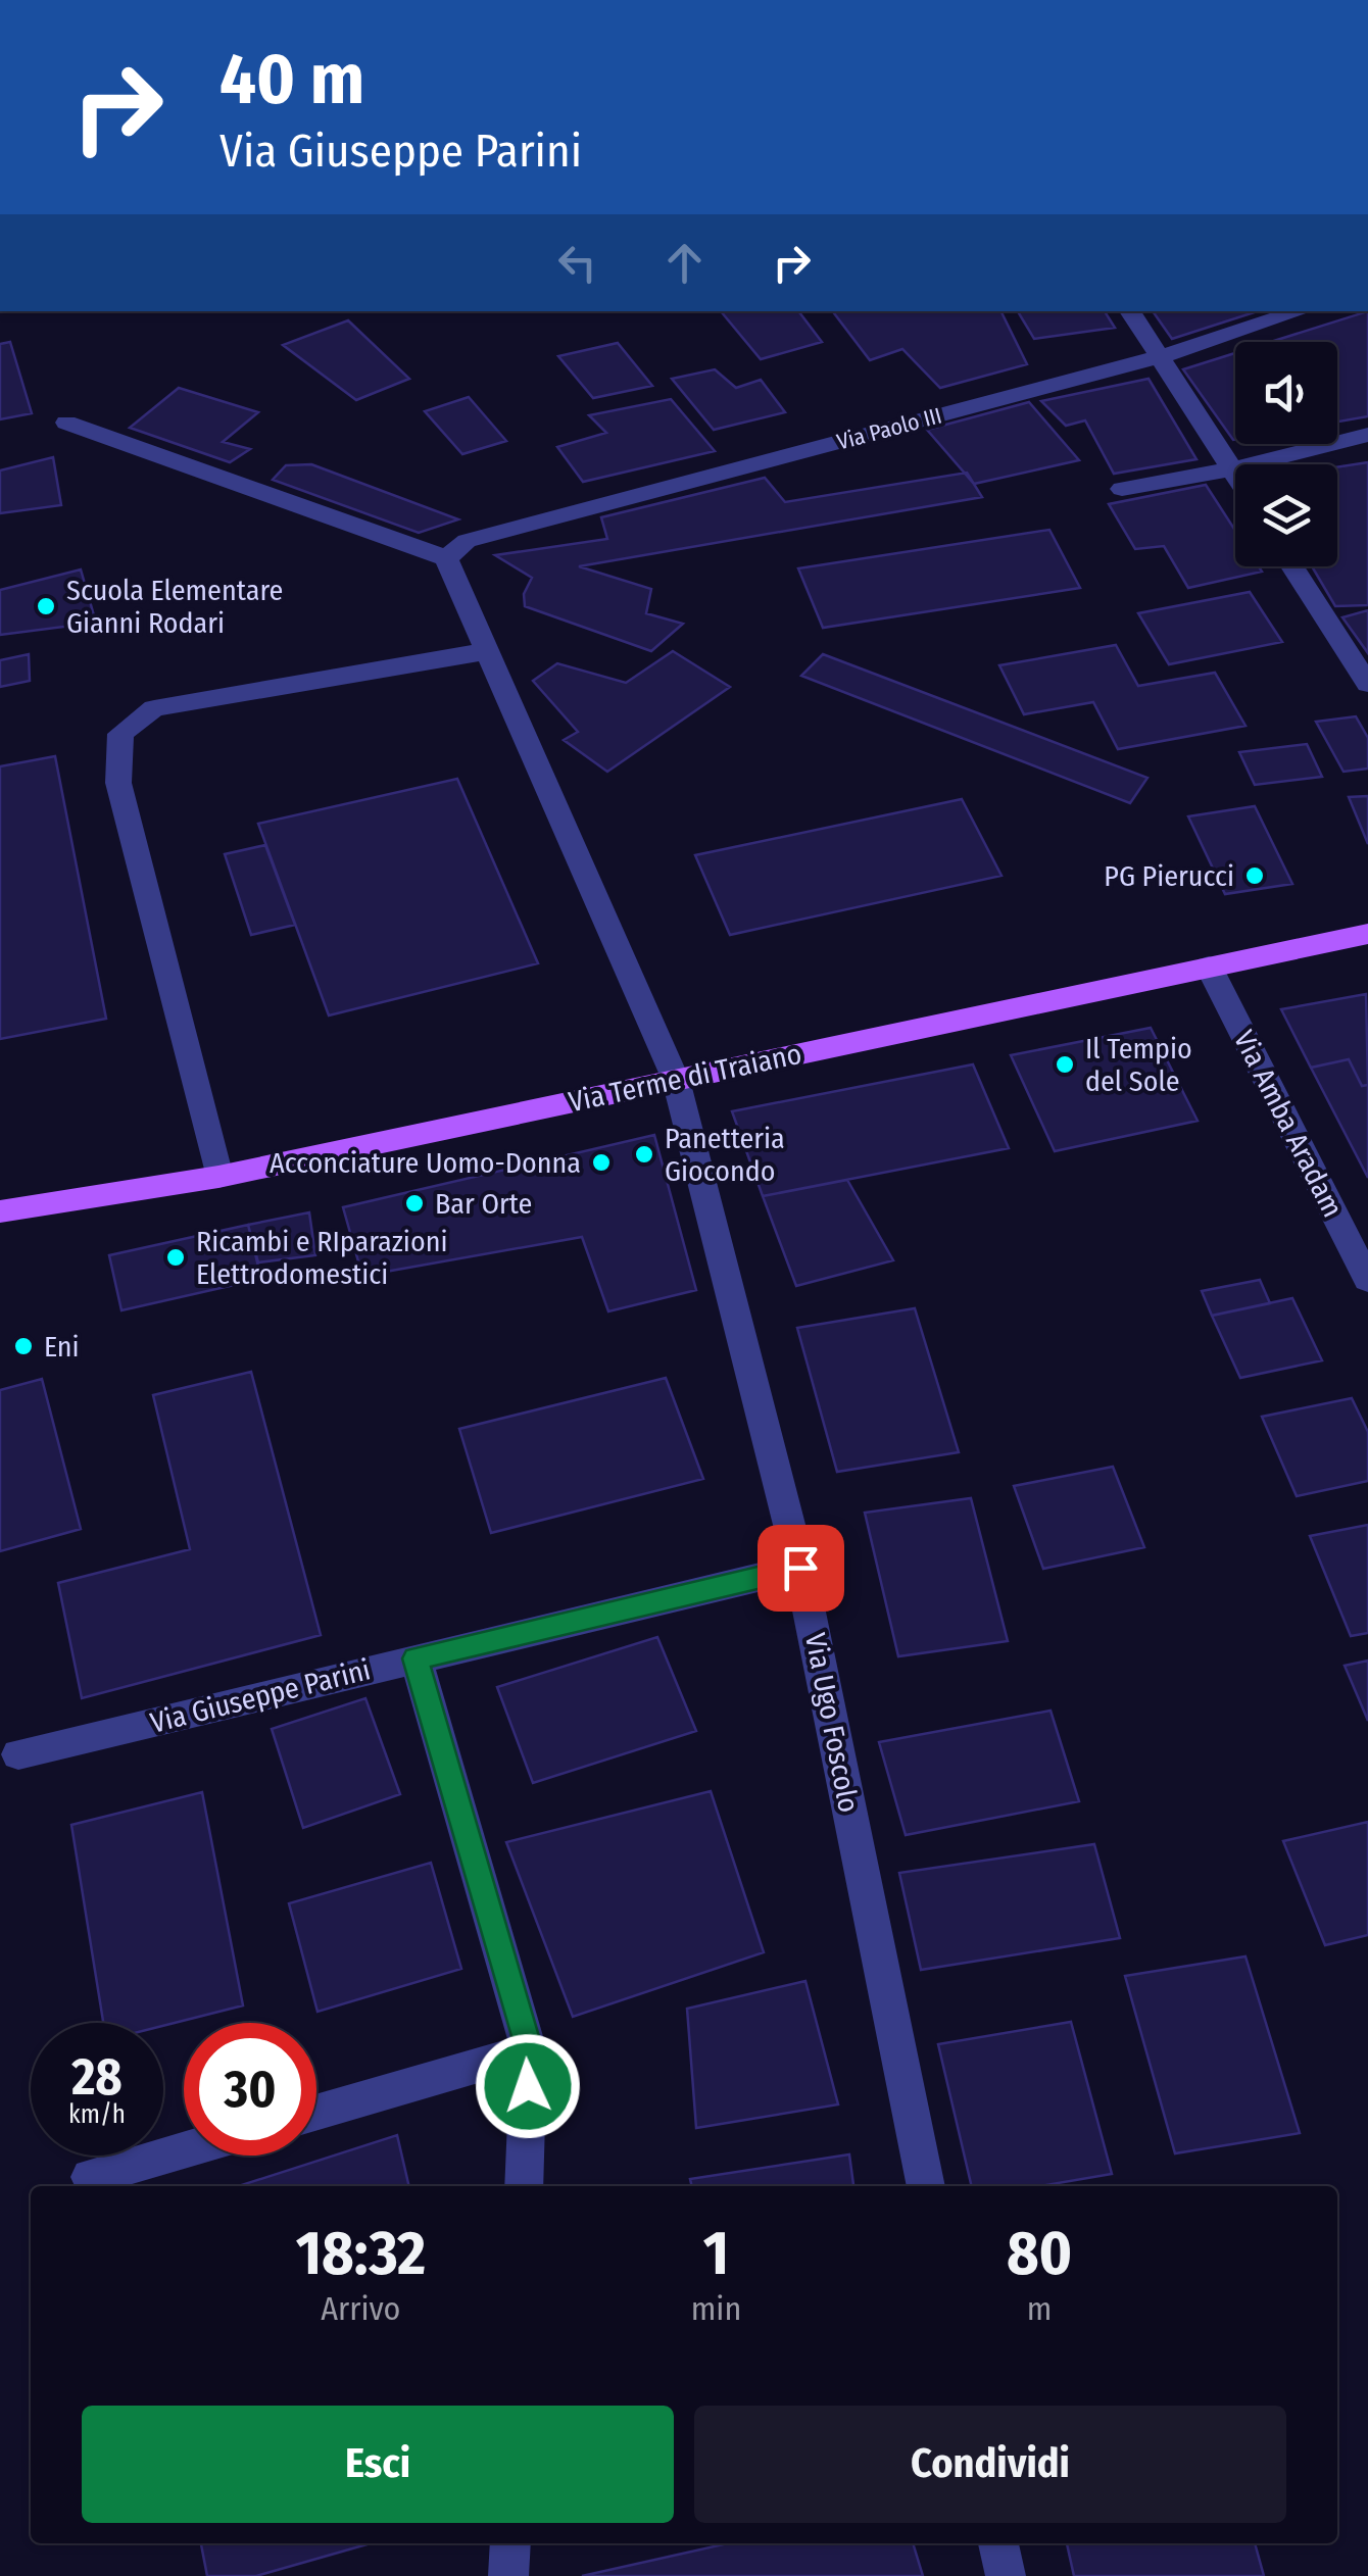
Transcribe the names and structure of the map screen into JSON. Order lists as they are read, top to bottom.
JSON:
{
  "streets": {
    "main road": ["Via Terme di Traiano"],
    "street": [
      "Via Paolo III",
      "Via Amba Aradam",
      "Via Giuseppe Parini",
      "Via Ugo Foscolo"
    ]
  },
  "crossings": [
    ["Via Paolo III", "Via Ugo Foscolo"],
    ["Via Terme di Traiano", "Via Amba Aradam"],
    ["Via Terme di Traiano", "Via Ugo Foscolo"],
    ["Via Giuseppe Parini", "Via Ugo Foscolo"]
  ],
  "places": [
    "Scuola Elementare Gianni Rodari",
    "PG Pierucci",
    "Il Tempio del Sole",
    "Panetteria Giocondo",
    "Acconciature Uomo-Donna",
    "Bar Orte",
    "Ricambi e RIparazioni Elettrodomestici",
    "Eni"
  ],
  "page": {
    "turn": ["40 m", "Via Giuseppe Parini"],
    "speed": "28 km/h",
    "limit": "30",
    "eta": [
      "18:32",
      "Arrivo",
      "1",
      "min",
      "80",
      "m"
    ],
    "buttons": ["Esci", "Condividi"]
  }
}
